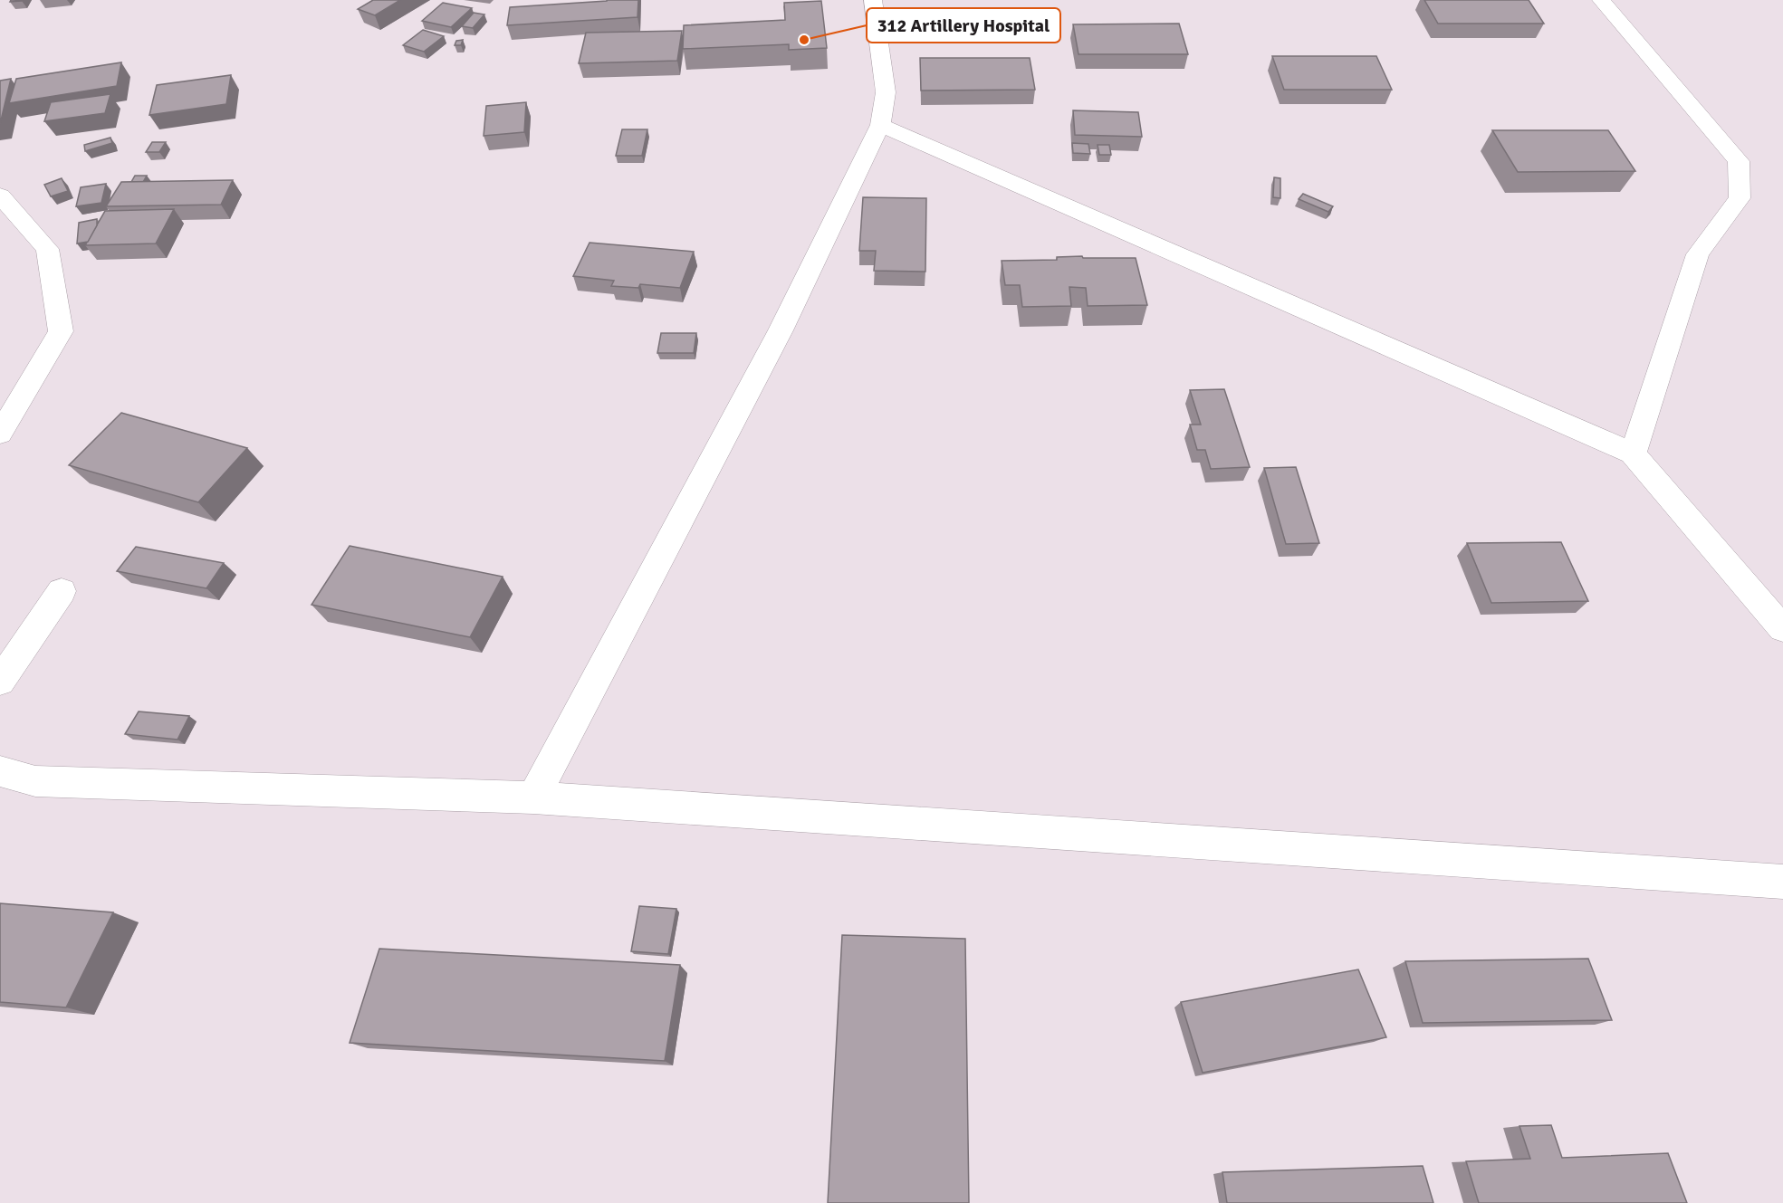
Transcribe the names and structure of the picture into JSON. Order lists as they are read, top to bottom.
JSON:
{
  "places": ["312 Artillery Hospital"]
}
